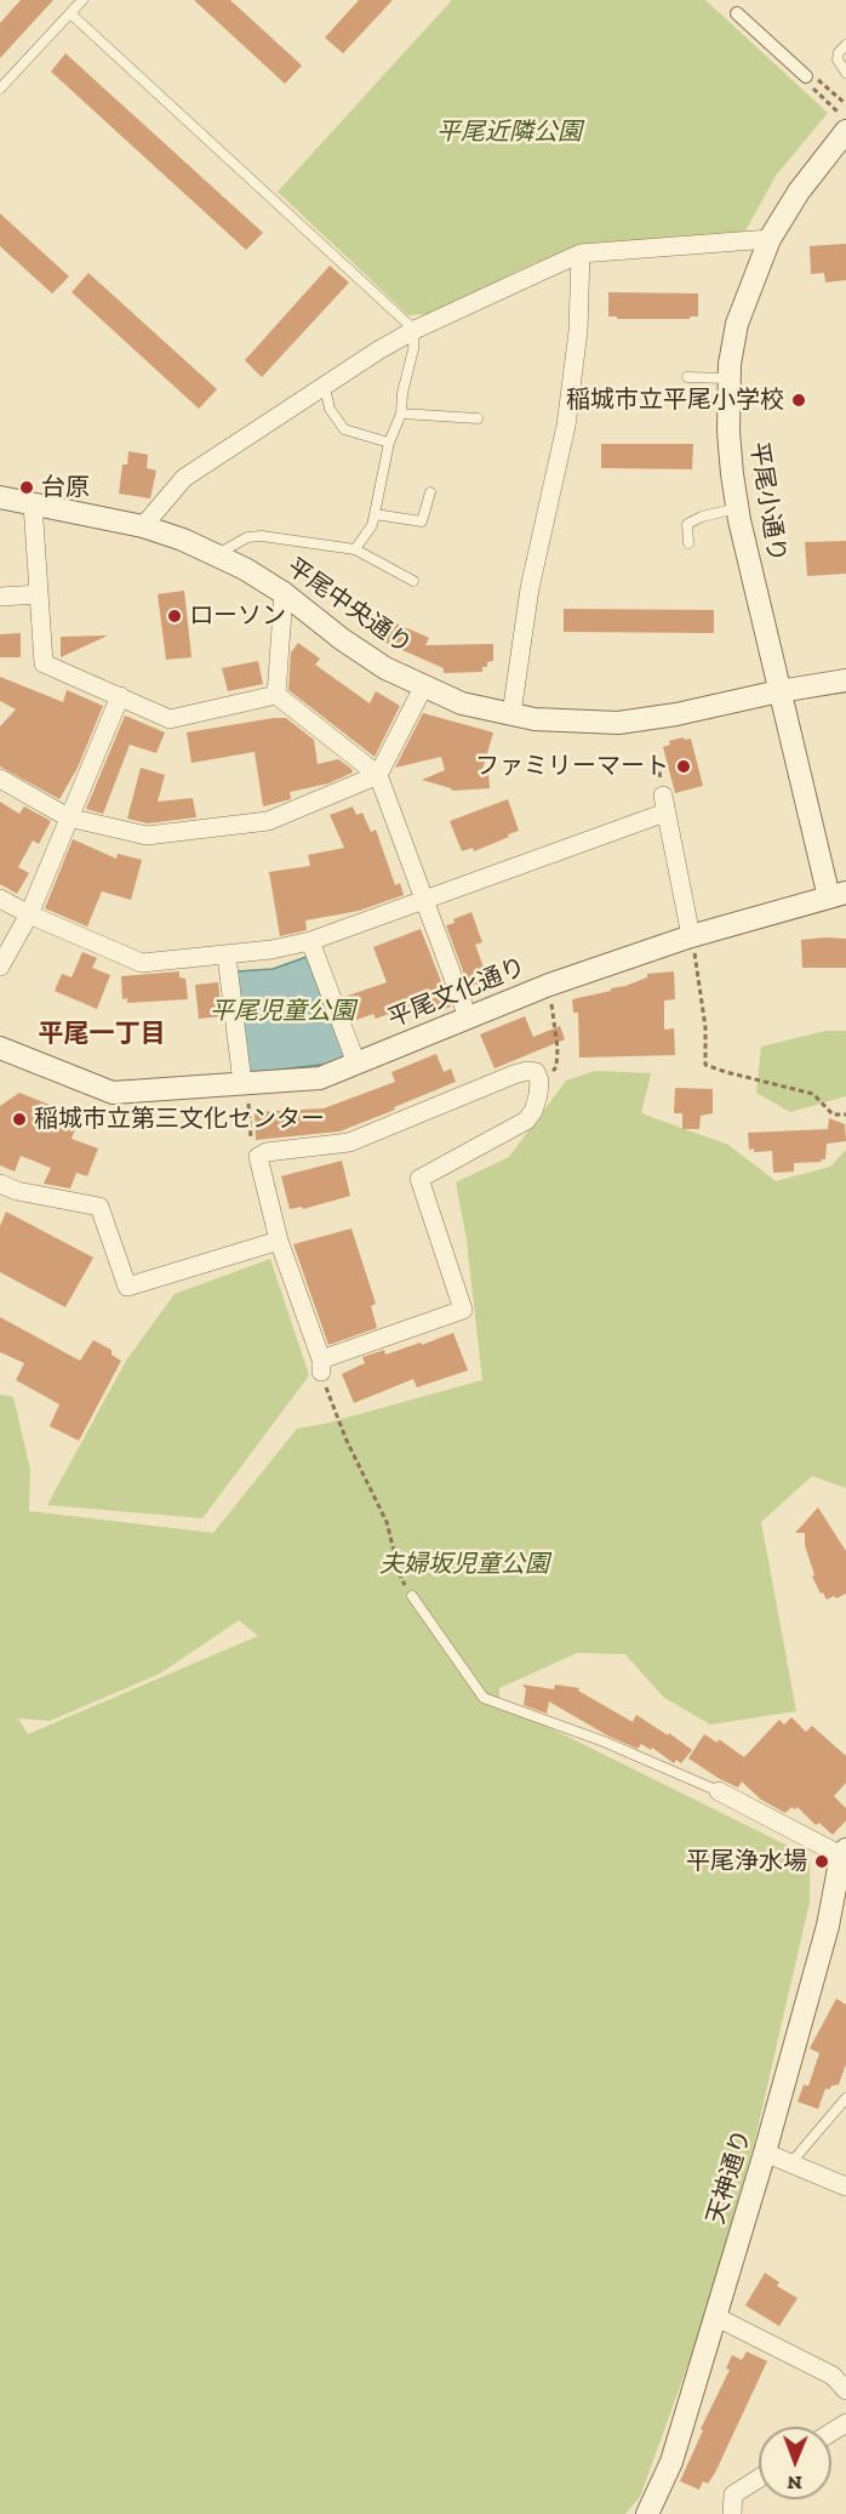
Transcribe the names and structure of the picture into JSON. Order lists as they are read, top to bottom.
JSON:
{
  "streets": {
    "street": [
      "平尾小通り",
      "平尾中央通り",
      "平尾文化通り",
      "天神通り"
    ]
  },
  "crossings": [
    ["平尾小通り", "平尾中央通り"],
    ["平尾小通り", "平尾文化通り"]
  ],
  "districts": ["平尾一丁目"],
  "parks": ["平尾近隣公園", "平尾児童公園", "夫婦坂児童公園"],
  "places": [
    "稲城市立平尾小学校",
    "台原",
    "ローソン",
    "ファミリーマート",
    "稲城市立第三文化センター",
    "平尾浄水場"
  ],
  "north": "bottom"
}
